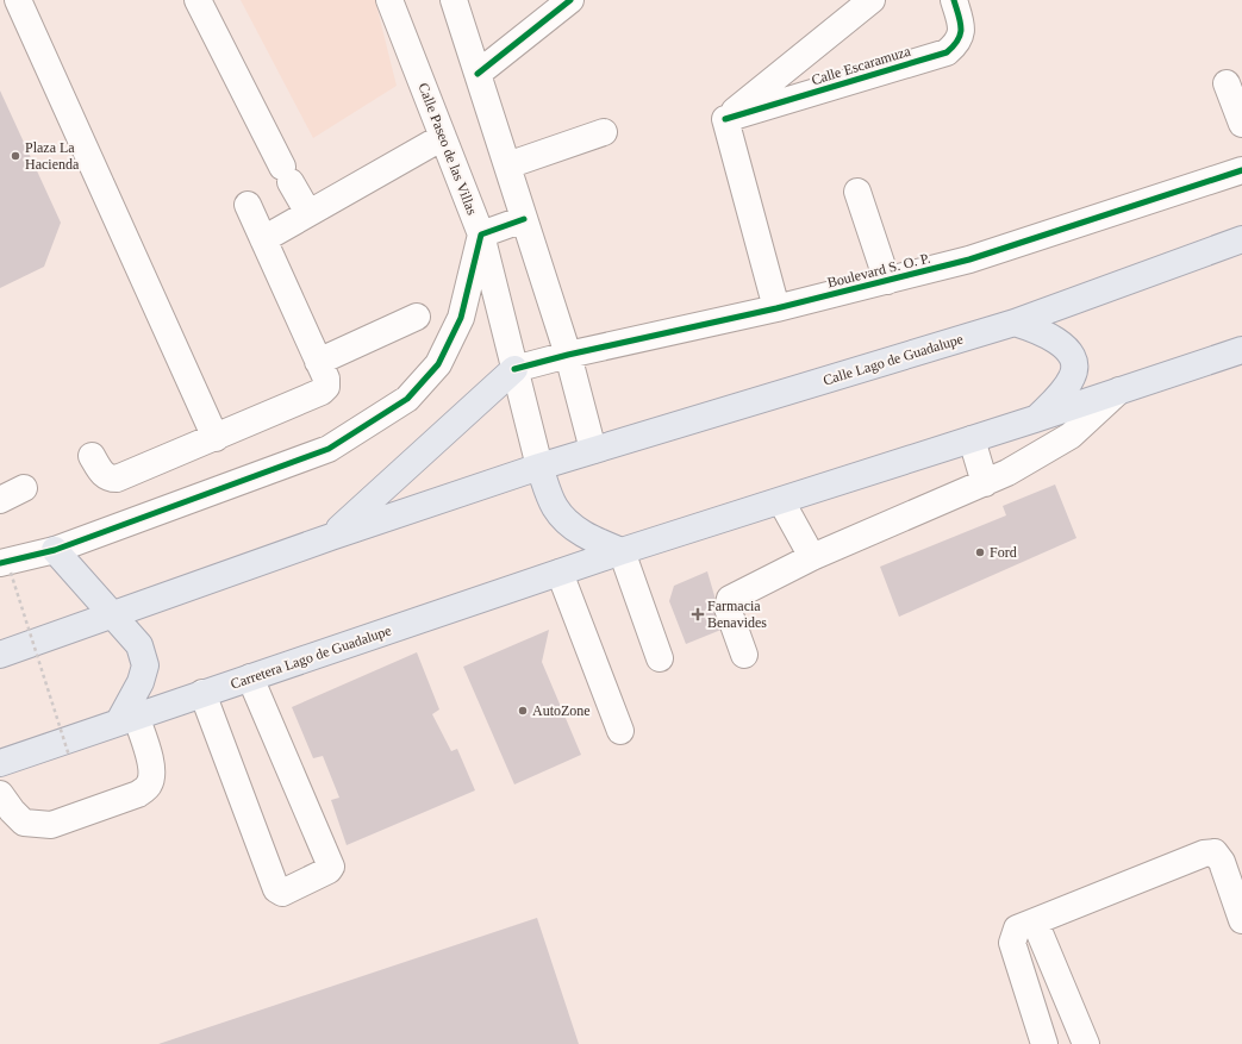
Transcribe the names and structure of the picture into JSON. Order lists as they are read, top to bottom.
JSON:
{
  "streets": {
    "main road": ["Calle Lago de Guadalupe", "Carretera Lago de Guadalupe"],
    "street": ["Calle Escaramuza", "Calle Paseo de las Villas", "Boulevard S. O. P."]
  },
  "crossings": [
    ["Calle Paseo de las Villas", "Boulevard S. O. P."],
    ["Calle Paseo de las Villas", "Calle Lago de Guadalupe"]
  ],
  "places": {
    "other": ["Plaza La Hacienda", "Ford", "AutoZone"],
    "health": ["Farmacia Benavides"]
  }
}
